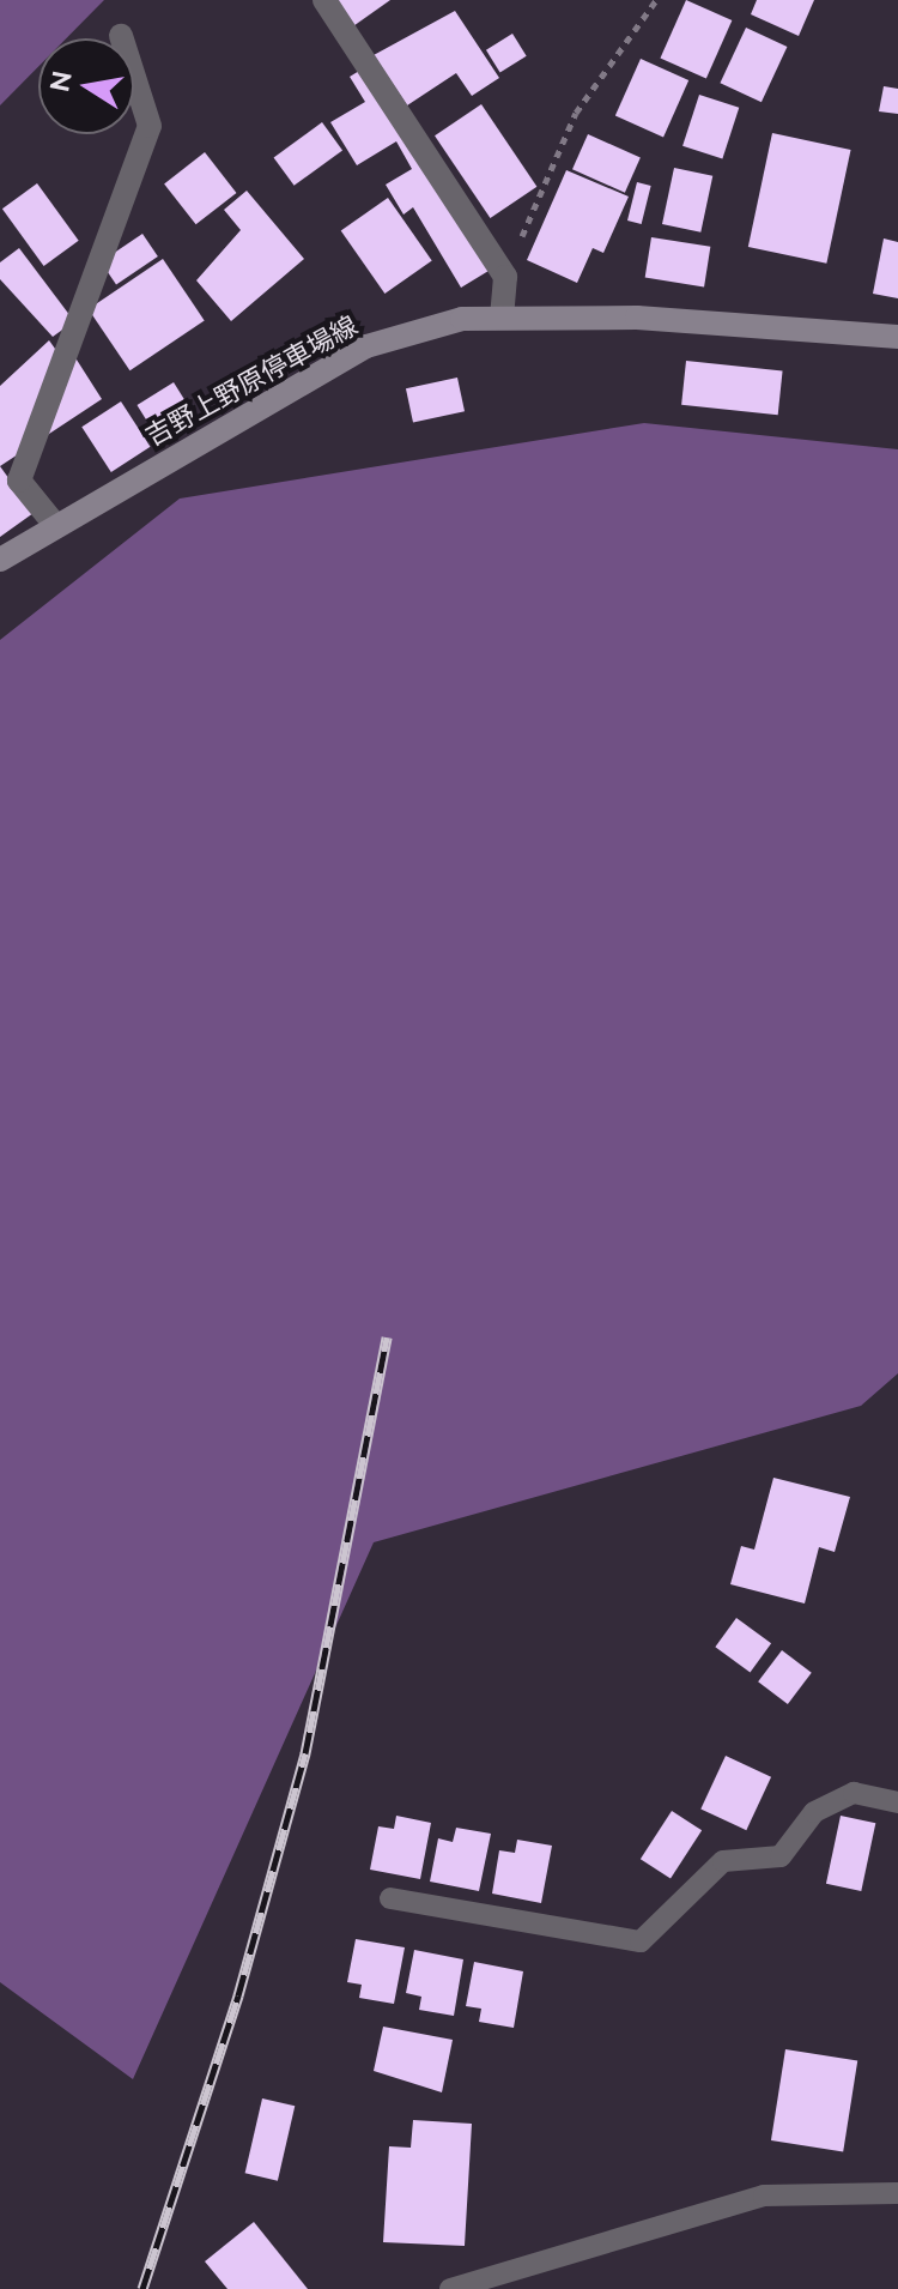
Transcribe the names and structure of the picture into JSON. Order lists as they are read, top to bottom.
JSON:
{
  "streets": {
    "main road": ["吉野上野原停車場線"]
  },
  "north": "left"
}
